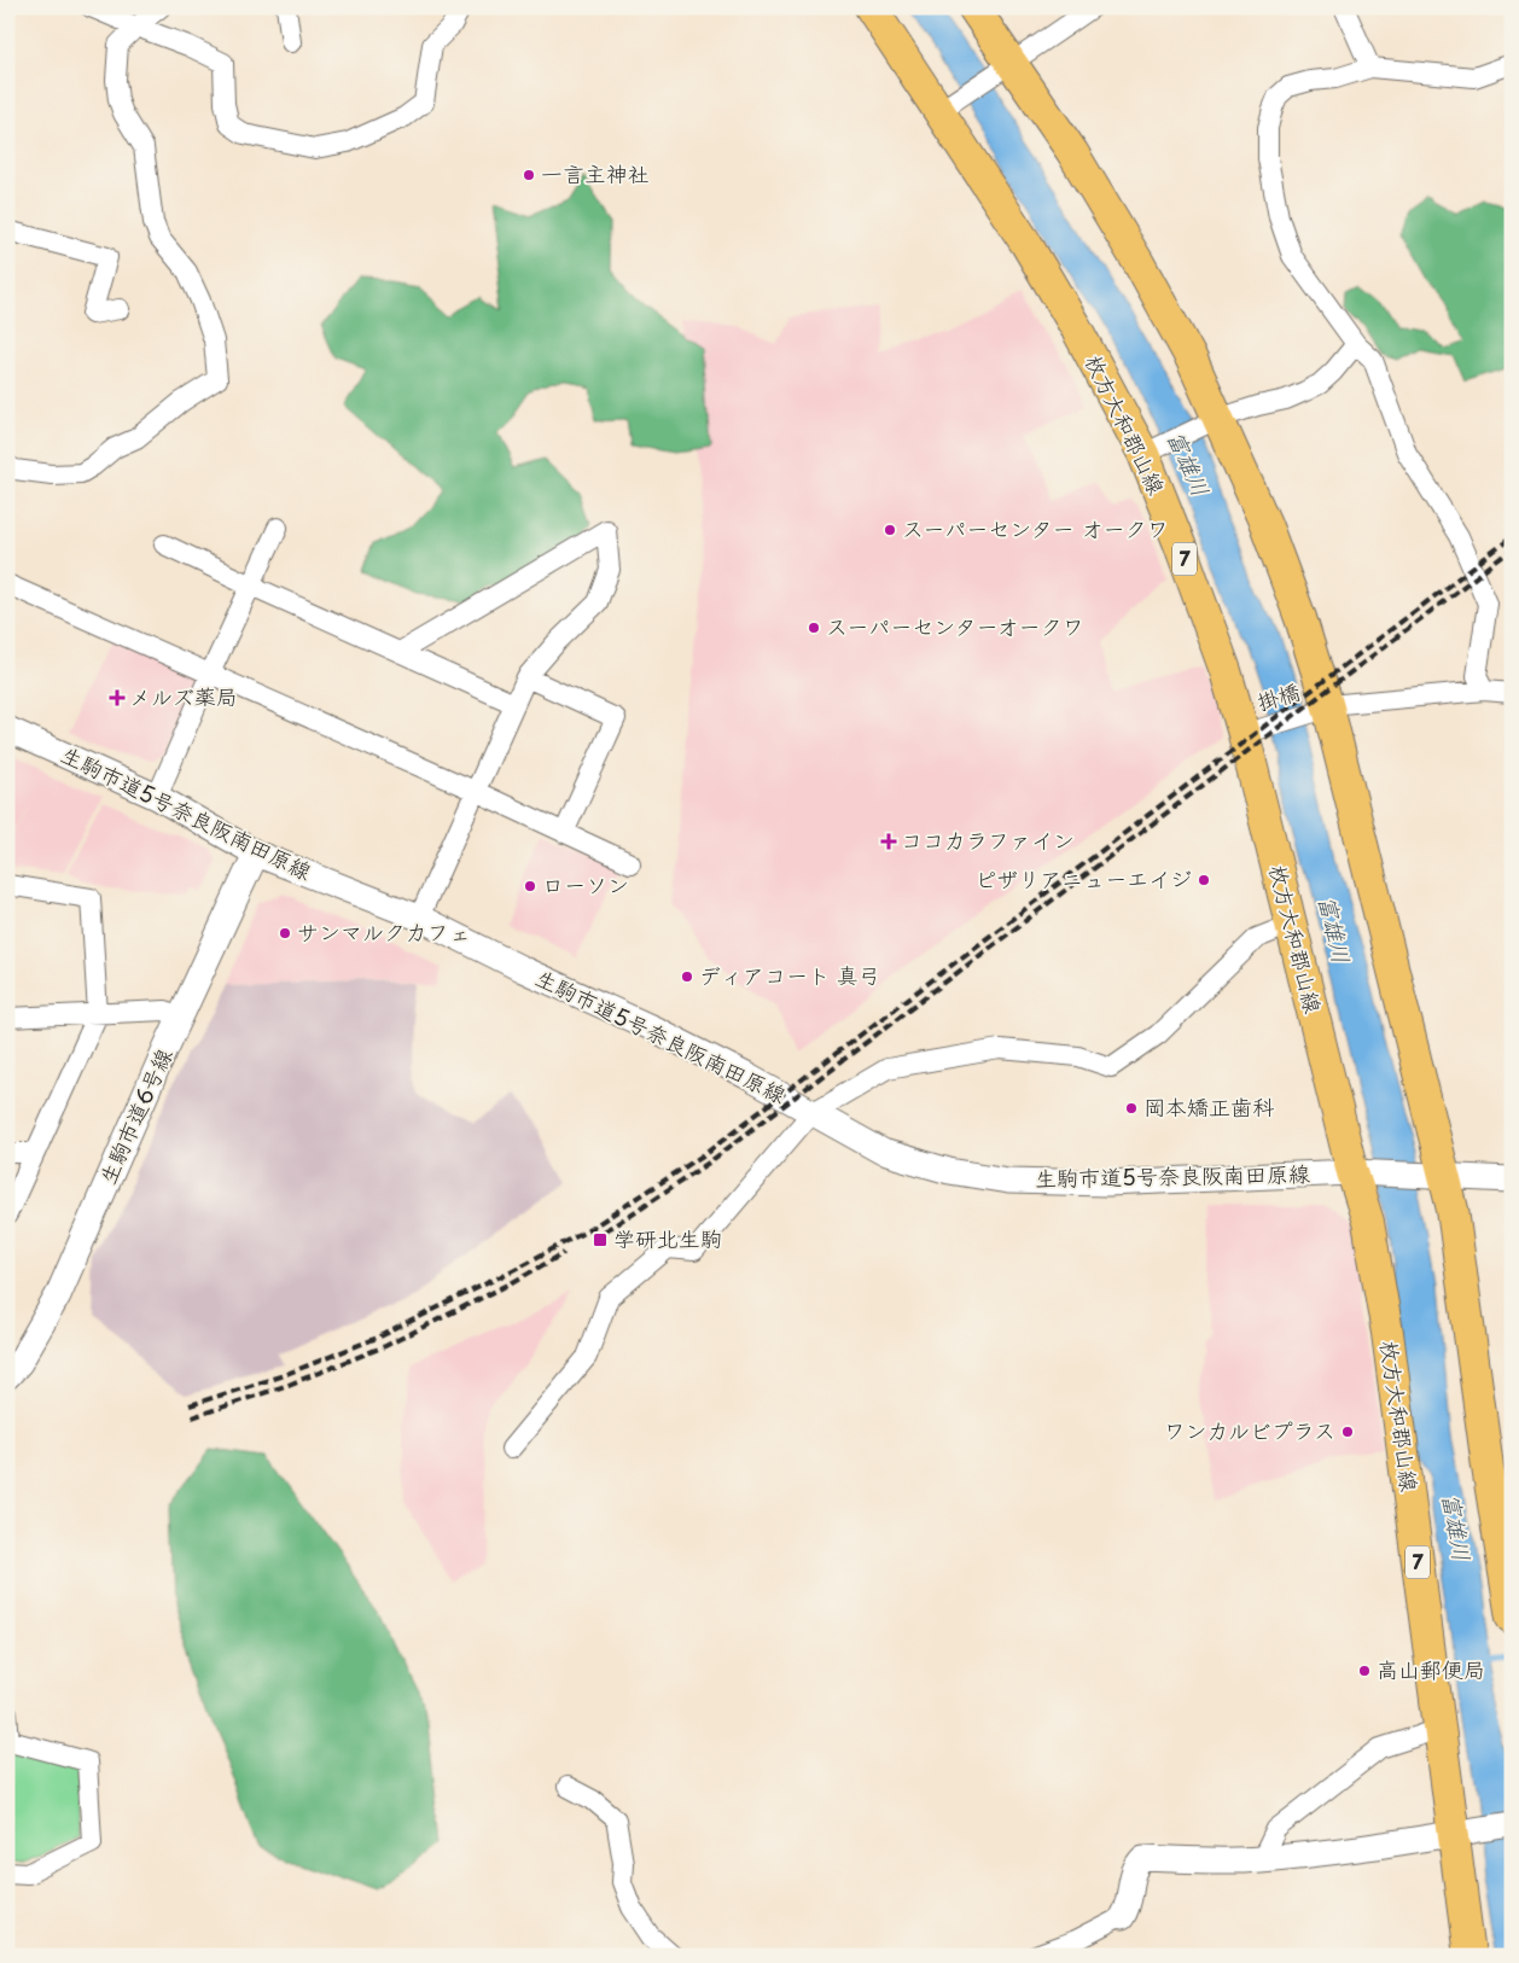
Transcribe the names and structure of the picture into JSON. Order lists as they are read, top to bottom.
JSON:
{
  "streets": {
    "main road": ["枚方大和郡山線", "7"],
    "street": ["掛橋", "生駒市道5号奈良阪南田原線", "生駒市道6号線"]
  },
  "crossings": [
    ["枚方大和郡山線", "掛橋"],
    ["枚方大和郡山線", "生駒市道5号奈良阪南田原線"],
    ["生駒市道5号奈良阪南田原線", "生駒市道6号線"]
  ],
  "water": ["富雄川"],
  "places": {
    "other": [
      "一言主神社",
      "スーパーセンター オークワ",
      "スーパーセンターオークワ",
      "ピザリアニューエイジ",
      "ローソン",
      "サンマルクカフェ",
      "ディアコート 真弓",
      "岡本矯正歯科",
      "ワンカルビプラス",
      "高山郵便局"
    ],
    "health": ["メルズ薬局", "ココカラファイン"],
    "transit": ["学研北生駒"]
  }
}
